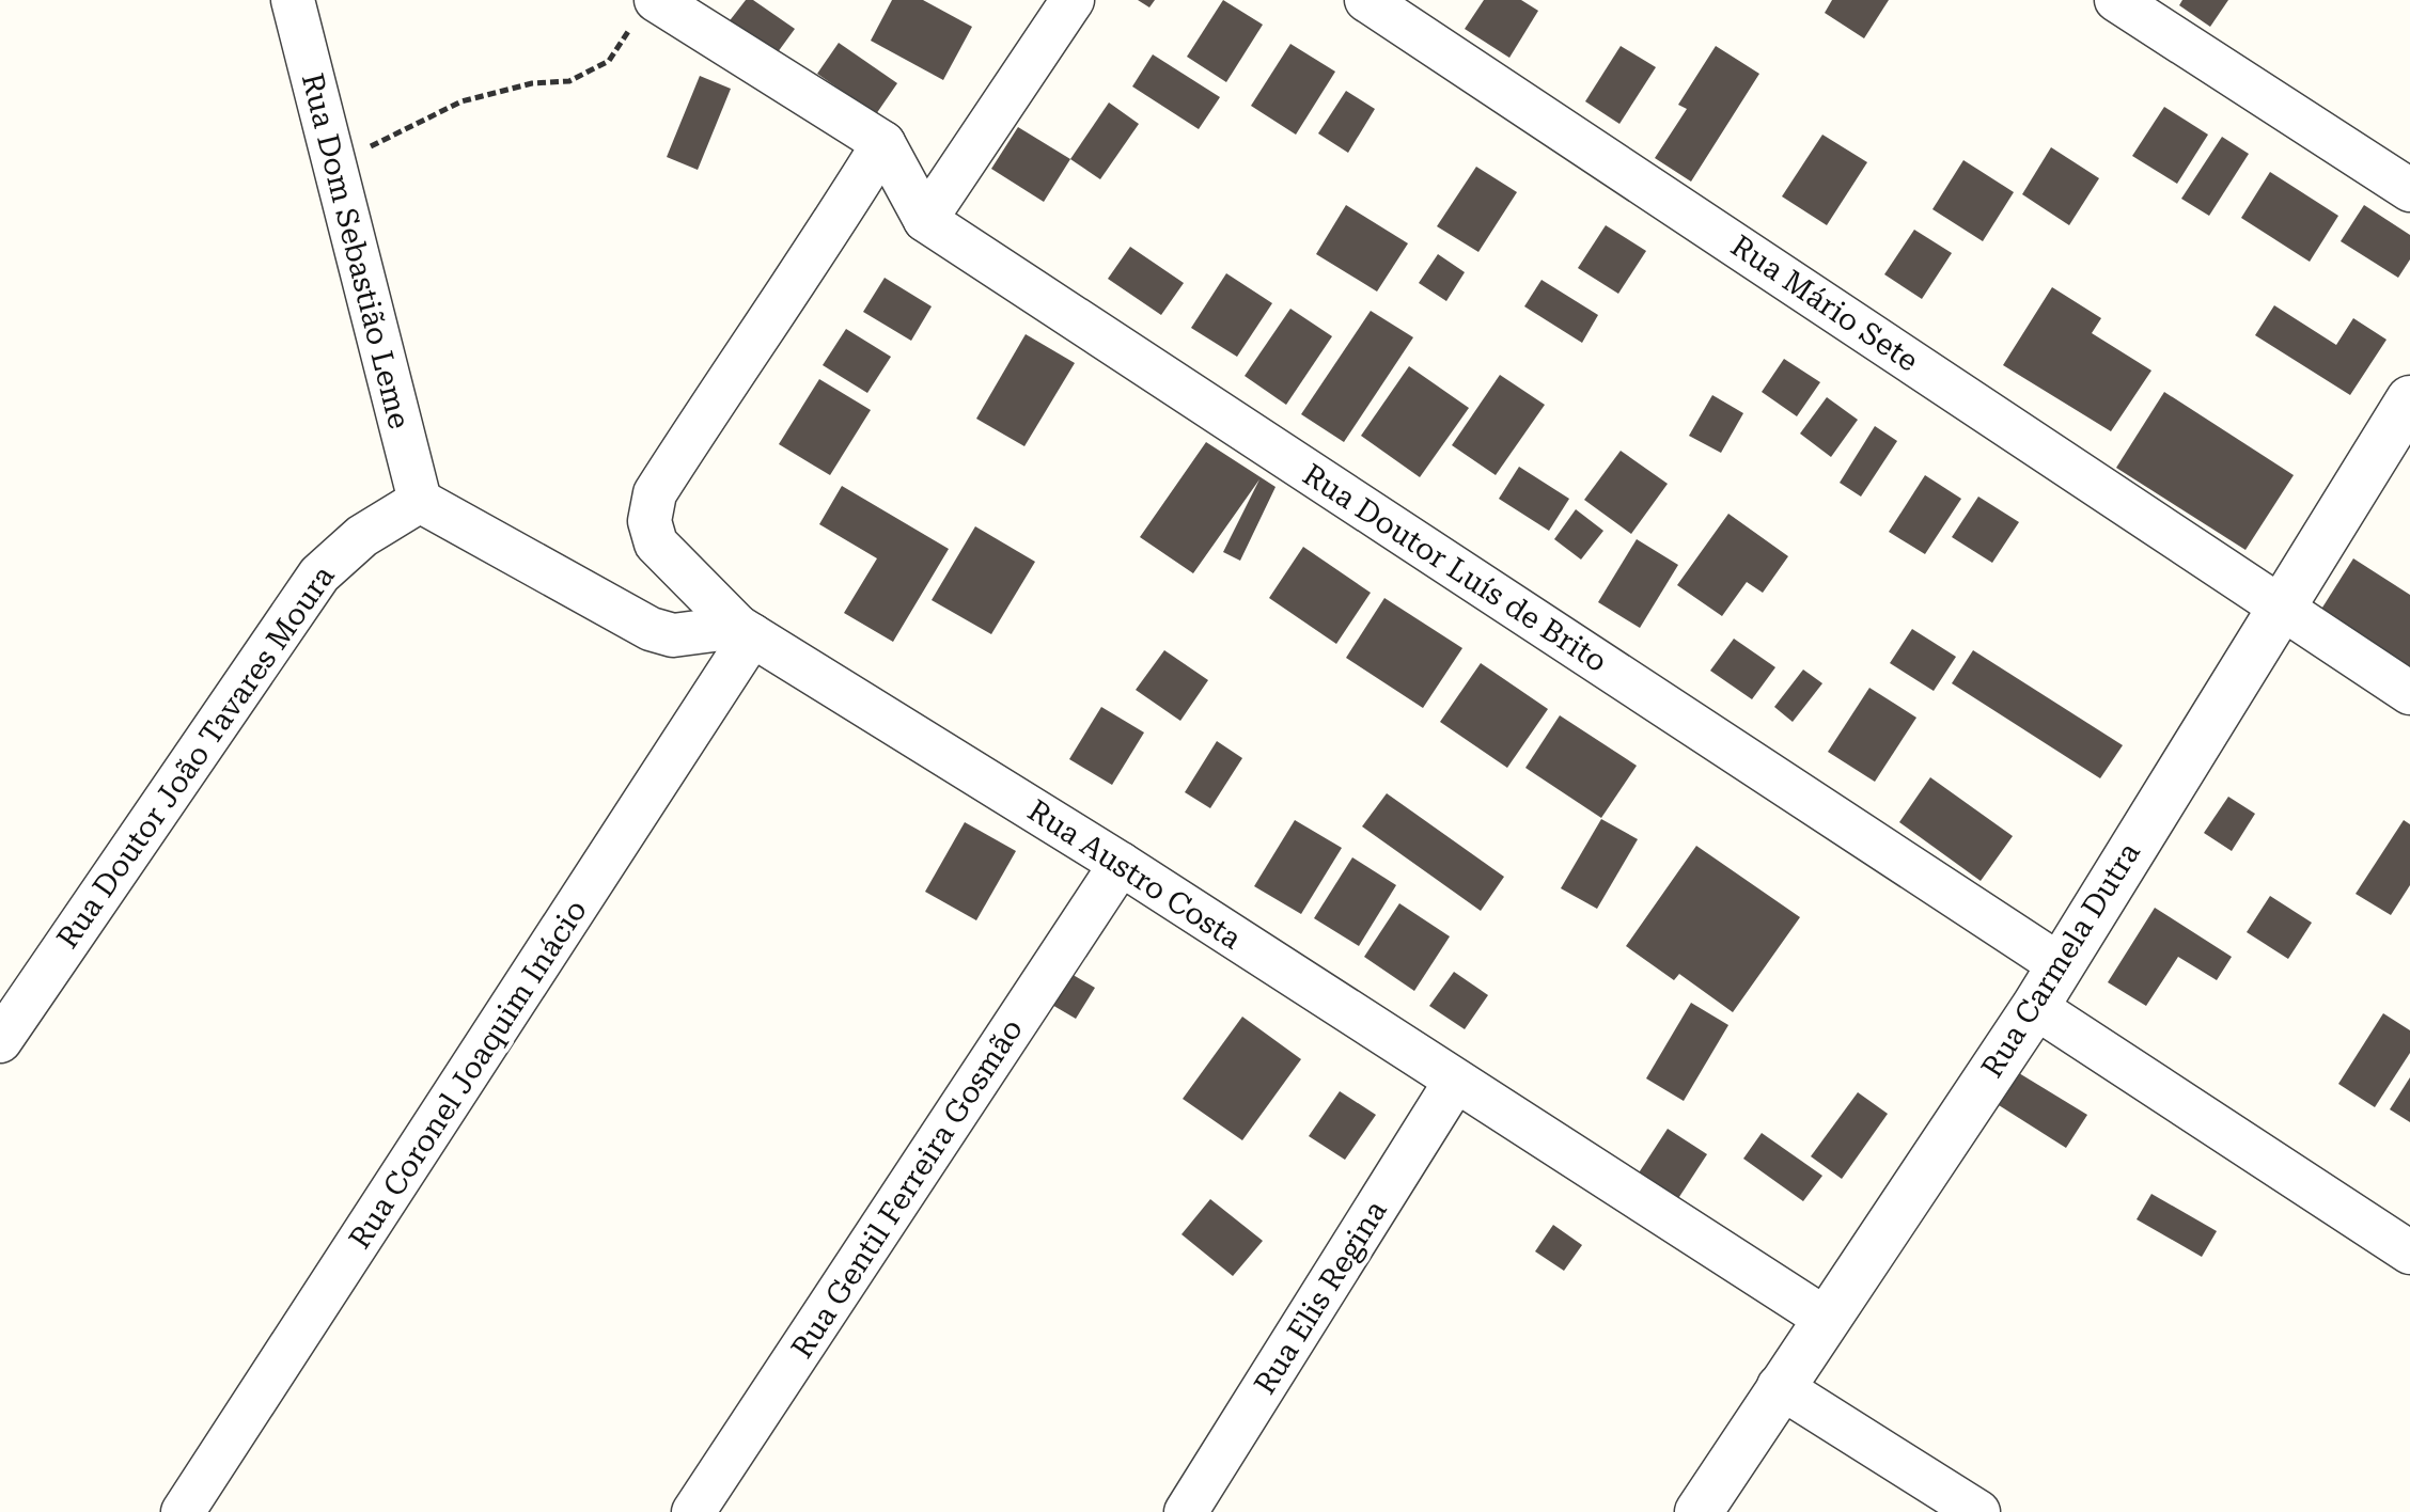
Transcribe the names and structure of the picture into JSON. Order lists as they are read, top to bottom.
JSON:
{
  "streets": {
    "street": [
      "Rua Dom Sebastião Leme",
      "Rua Mário Sete",
      "Rua Doutor Luís de Brito",
      "Rua Doutor João Tavares Moura",
      "Rua Austro Costa",
      "Rua Carmela Dutra",
      "Rua Coronel Joaquim Inácio",
      "Rua Gentil Ferreira Gosmão",
      "Rua Elis Regina"
    ]
  },
  "crossings": [
    ["Rua Dom Sebastião Leme", "Rua Doutor João Tavares Moura"],
    ["Rua Mário Sete", "Rua Carmela Dutra"],
    ["Rua Doutor Luís de Brito", "Rua Austro Costa"],
    ["Rua Doutor Luís de Brito", "Rua Carmela Dutra"],
    ["Rua Austro Costa", "Rua Carmela Dutra"],
    ["Rua Austro Costa", "Rua Coronel Joaquim Inácio"],
    ["Rua Austro Costa", "Rua Gentil Ferreira Gosmão"],
    ["Rua Austro Costa", "Rua Elis Regina"]
  ]
}
